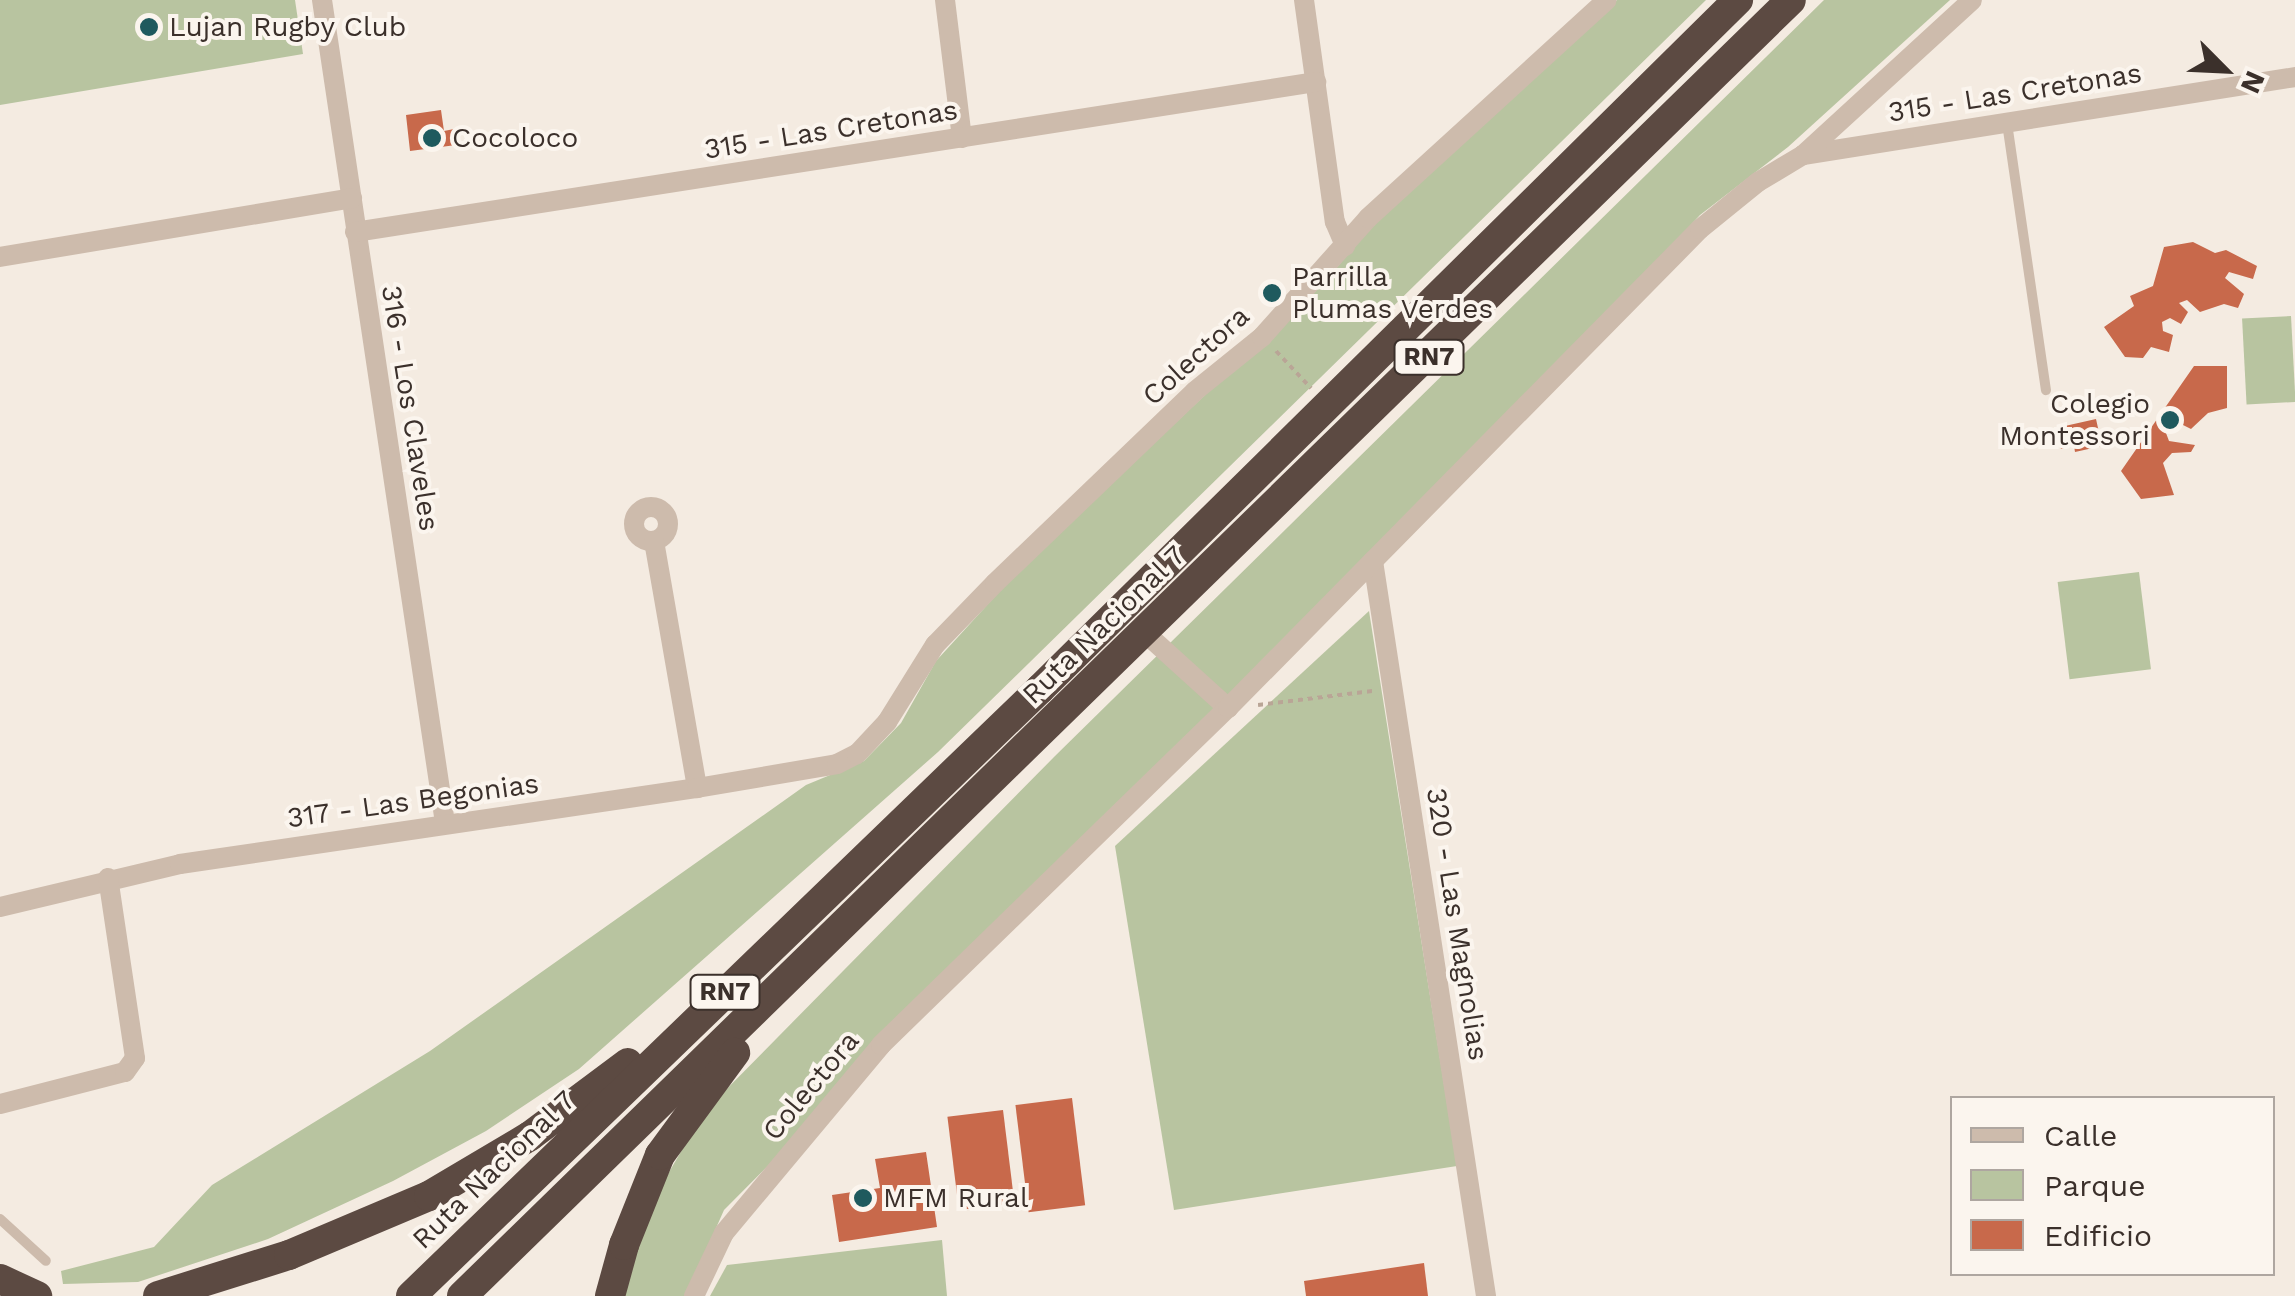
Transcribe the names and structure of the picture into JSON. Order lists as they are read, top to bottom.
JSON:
{
  "streets": {
    "highway": ["RN7", "Ruta Nacional 7"],
    "street": [
      "315 - Las Cretonas",
      "Colectora",
      "316 - Los Claveles",
      "317 - Las Begonias",
      "320 - Las Magnolias"
    ]
  },
  "crossings": [
    ["315 - Las Cretonas", "Colectora"],
    ["315 - Las Cretonas", "316 - Los Claveles"],
    ["Colectora", "317 - Las Begonias"],
    ["Colectora", "320 - Las Magnolias"],
    ["316 - Los Claveles", "317 - Las Begonias"]
  ],
  "places": [
    "Lujan Rugby Club",
    "Cocoloco",
    "Parrilla Plumas Verdes",
    "Colegio Montessori",
    "MFM Rural"
  ],
  "legend": ["Calle", "Parque", "Edificio"],
  "north": "bottom right"
}
